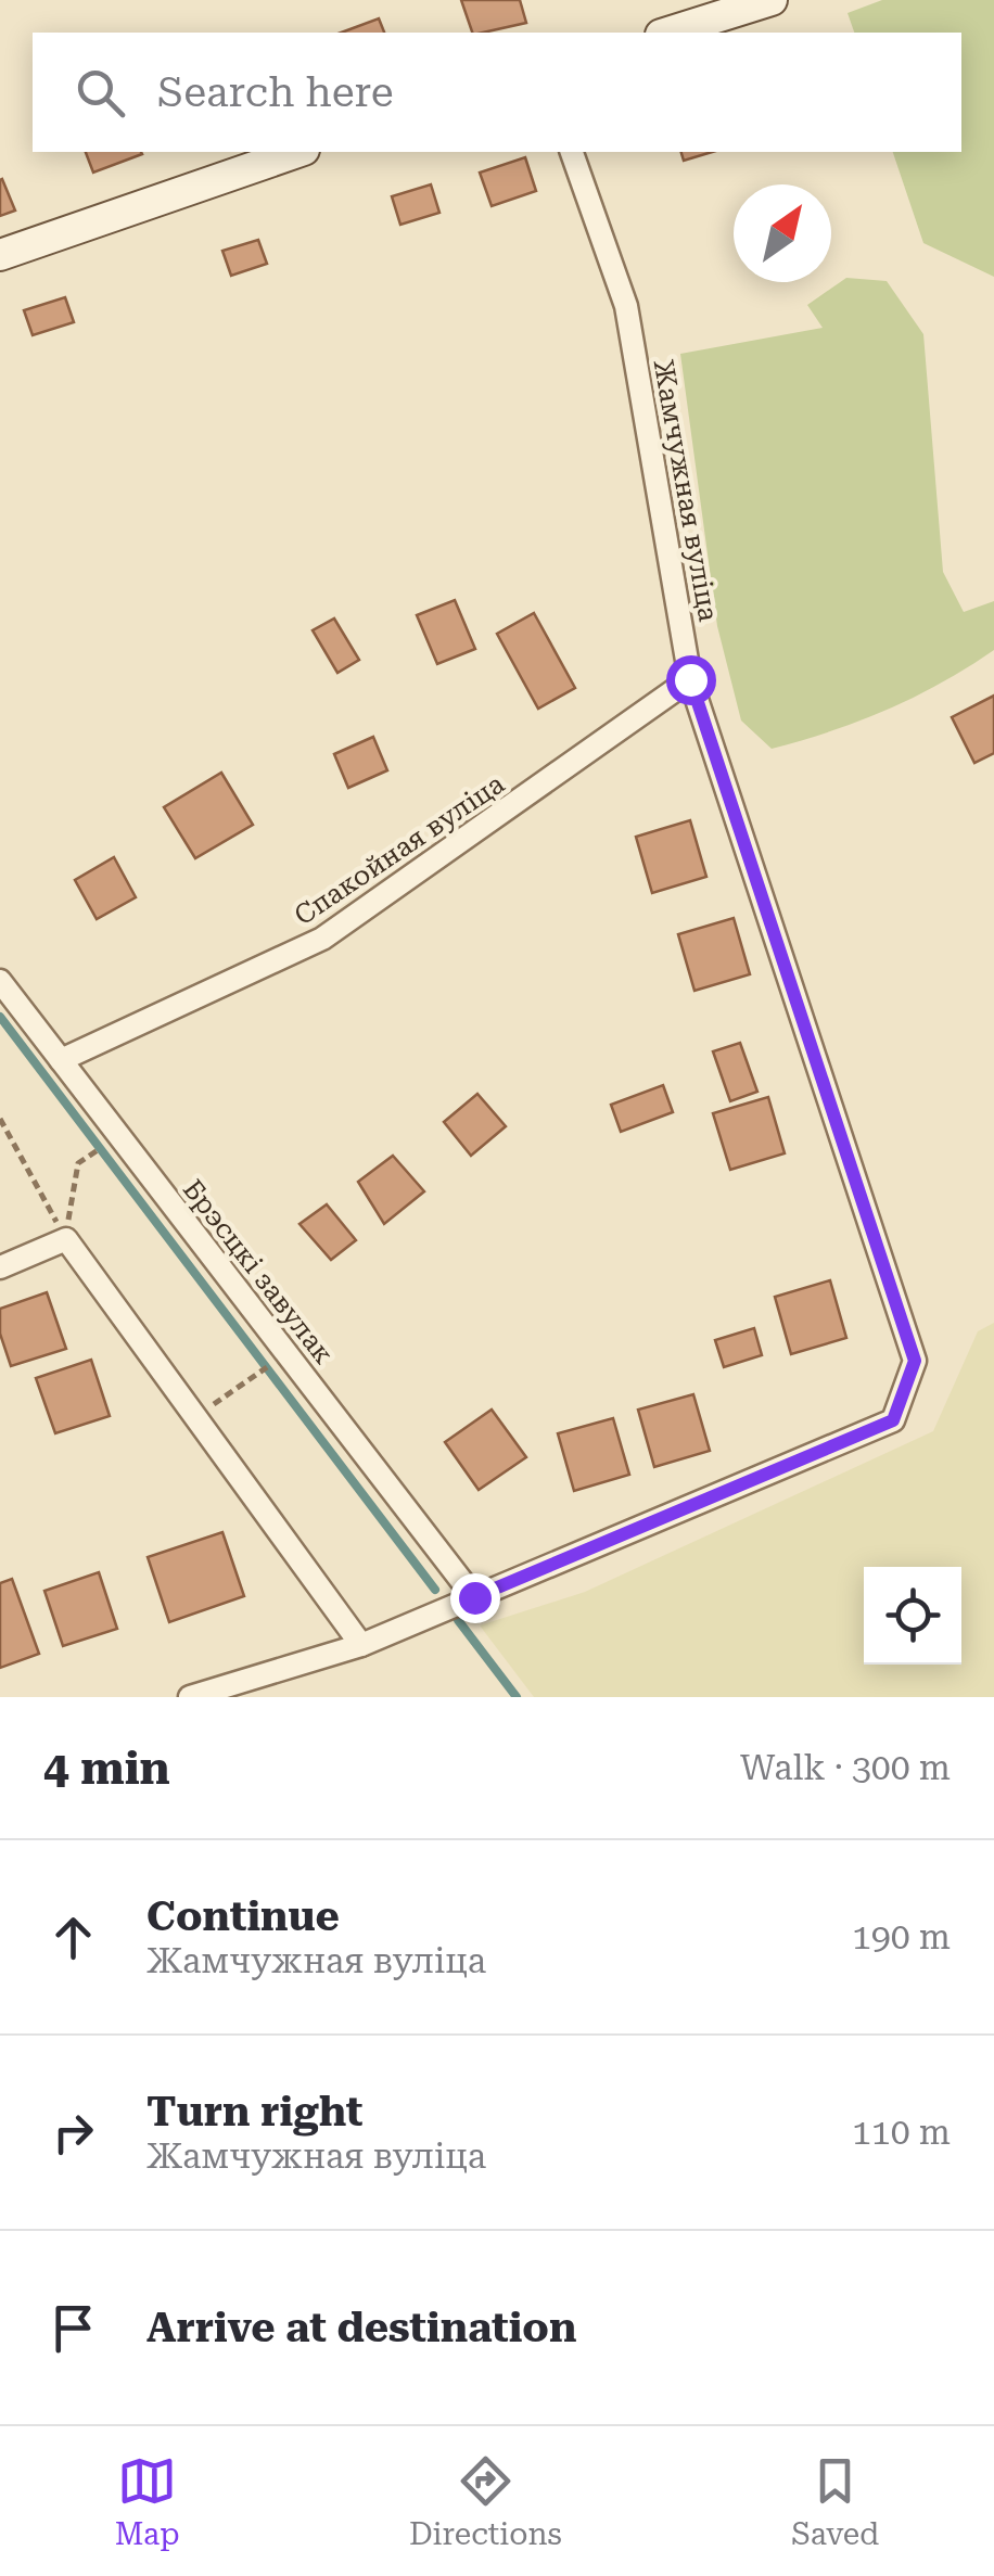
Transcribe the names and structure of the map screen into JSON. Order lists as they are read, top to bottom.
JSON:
{
  "streets": {
    "street": ["Жамчужная вуліца", "Спакойная вуліца", "Брэсцкі завулак"]
  },
  "crossings": [
    ["Жамчужная вуліца", "Спакойная вуліца"],
    ["Жамчужная вуліца", "Брэсцкі завулак"],
    ["Спакойная вуліца", "Брэсцкі завулак"]
  ],
  "north": "top right",
  "page": {
    "search": "Search here",
    "heading": ["4 min", "Walk · 300 m"],
    "list": [
      ["Continue", "Жамчужная вуліца", "190 m"],
      ["Turn right", "Жамчужная вуліца", "110 m"],
      "Arrive at destination"
    ],
    "nav": ["Map", "Directions", "Saved"]
  }
}
